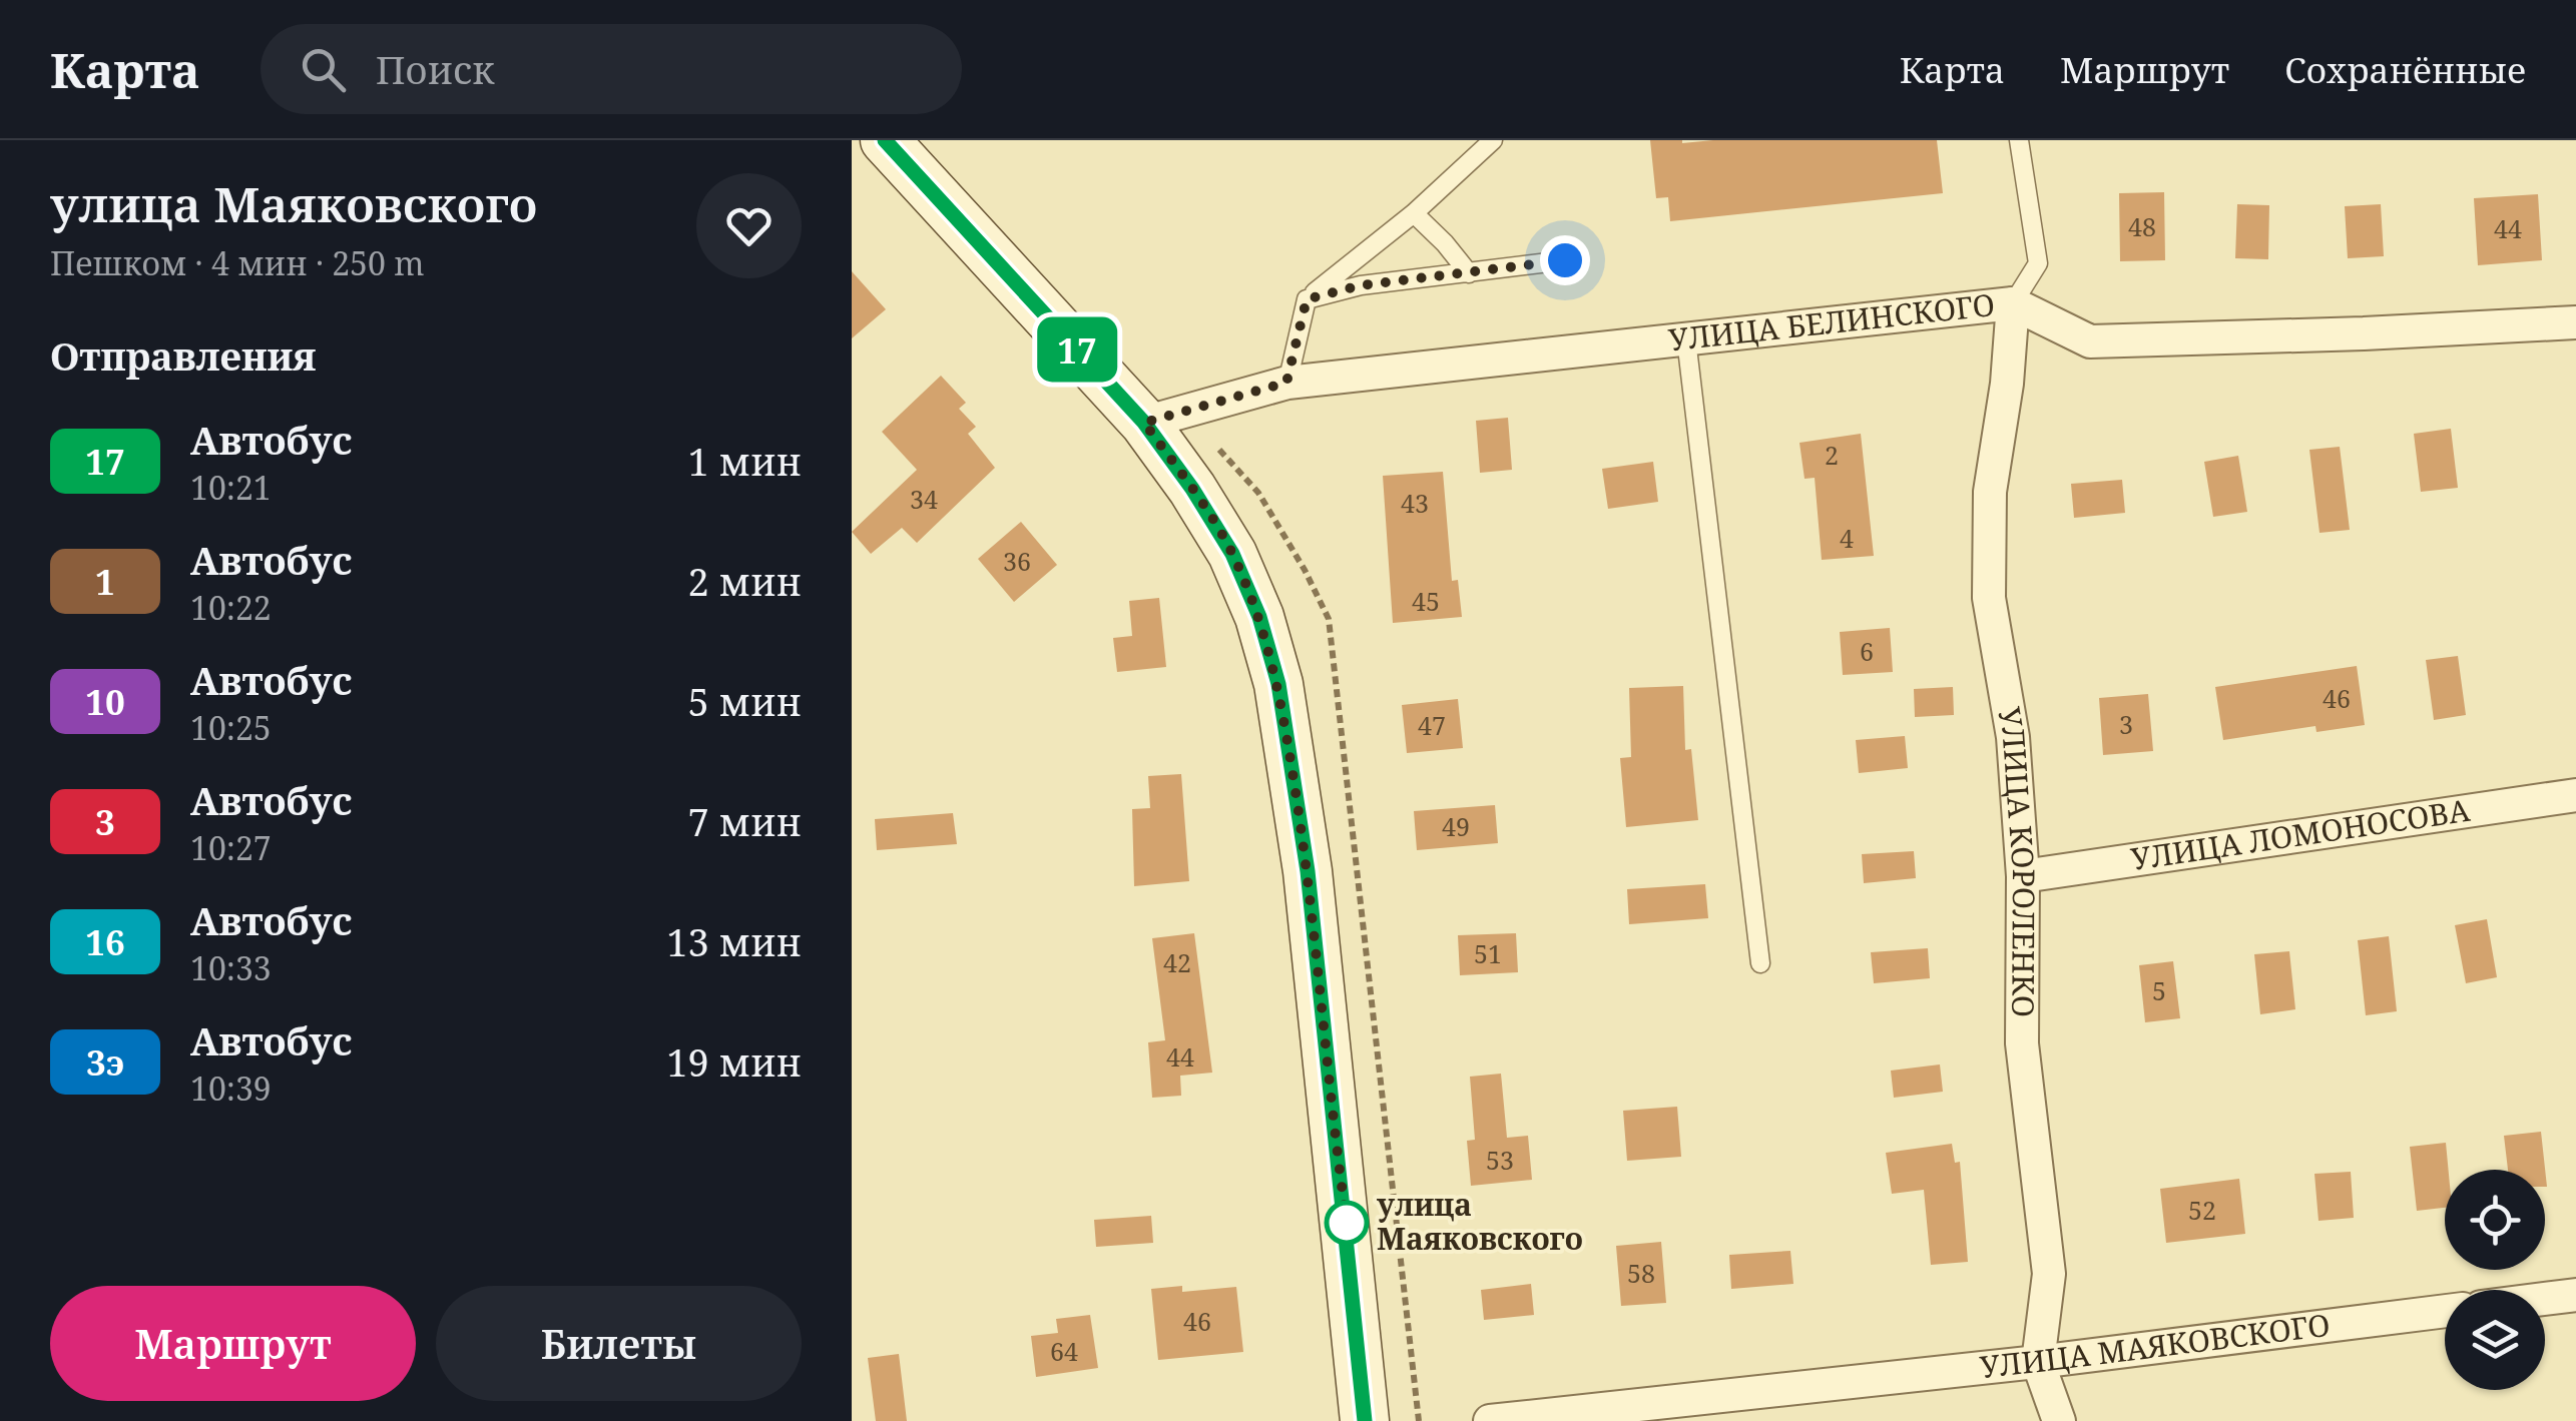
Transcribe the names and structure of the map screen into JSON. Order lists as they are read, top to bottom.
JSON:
{
  "streets": {
    "street": [
      "УЛИЦА БЕЛИНСКОГО",
      "УЛИЦА ЛОМОНОСОВА",
      "УЛИЦА КОРОЛЕНКО",
      "УЛИЦА МАЯКОВСКОГО"
    ]
  },
  "crossings": [
    ["УЛИЦА БЕЛИНСКОГО", "УЛИЦА КОРОЛЕНКО"],
    ["УЛИЦА ЛОМОНОСОВА", "УЛИЦА КОРОЛЕНКО"],
    ["УЛИЦА КОРОЛЕНКО", "УЛИЦА МАЯКОВСКОГО"]
  ],
  "places": ["улица Маяковского"],
  "lines": ["bus line 17"],
  "house_numbers": [
    "48",
    "44",
    "2",
    "34",
    "43",
    "4",
    "36",
    "45",
    "6",
    "46",
    "3",
    "47",
    "49",
    "51",
    "42",
    "5",
    "44",
    "53",
    "52",
    "58",
    "46",
    "64"
  ],
  "page": {
    "header": "Карта",
    "search": "Поиск",
    "nav": ["Карта", "Маршрут", "Сохранённые"],
    "heading": [
      ["улица Маяковского", "Пешком · 4 мин · 250 m"],
      "Отправления"
    ],
    "on_map": "17",
    "list": [
      {
        "mark": "17",
        "name": "Автобус",
        "note": "10:21",
        "value": "1 мин"
      },
      {
        "mark": "1",
        "name": "Автобус",
        "note": "10:22",
        "value": "2 мин"
      },
      {
        "mark": "10",
        "name": "Автобус",
        "note": "10:25",
        "value": "5 мин"
      },
      {
        "mark": "3",
        "name": "Автобус",
        "note": "10:27",
        "value": "7 мин"
      },
      {
        "mark": "16",
        "name": "Автобус",
        "note": "10:33",
        "value": "13 мин"
      },
      {
        "mark": "3э",
        "name": "Автобус",
        "note": "10:39",
        "value": "19 мин"
      }
    ],
    "buttons": ["Маршрут", "Билеты"]
  }
}
